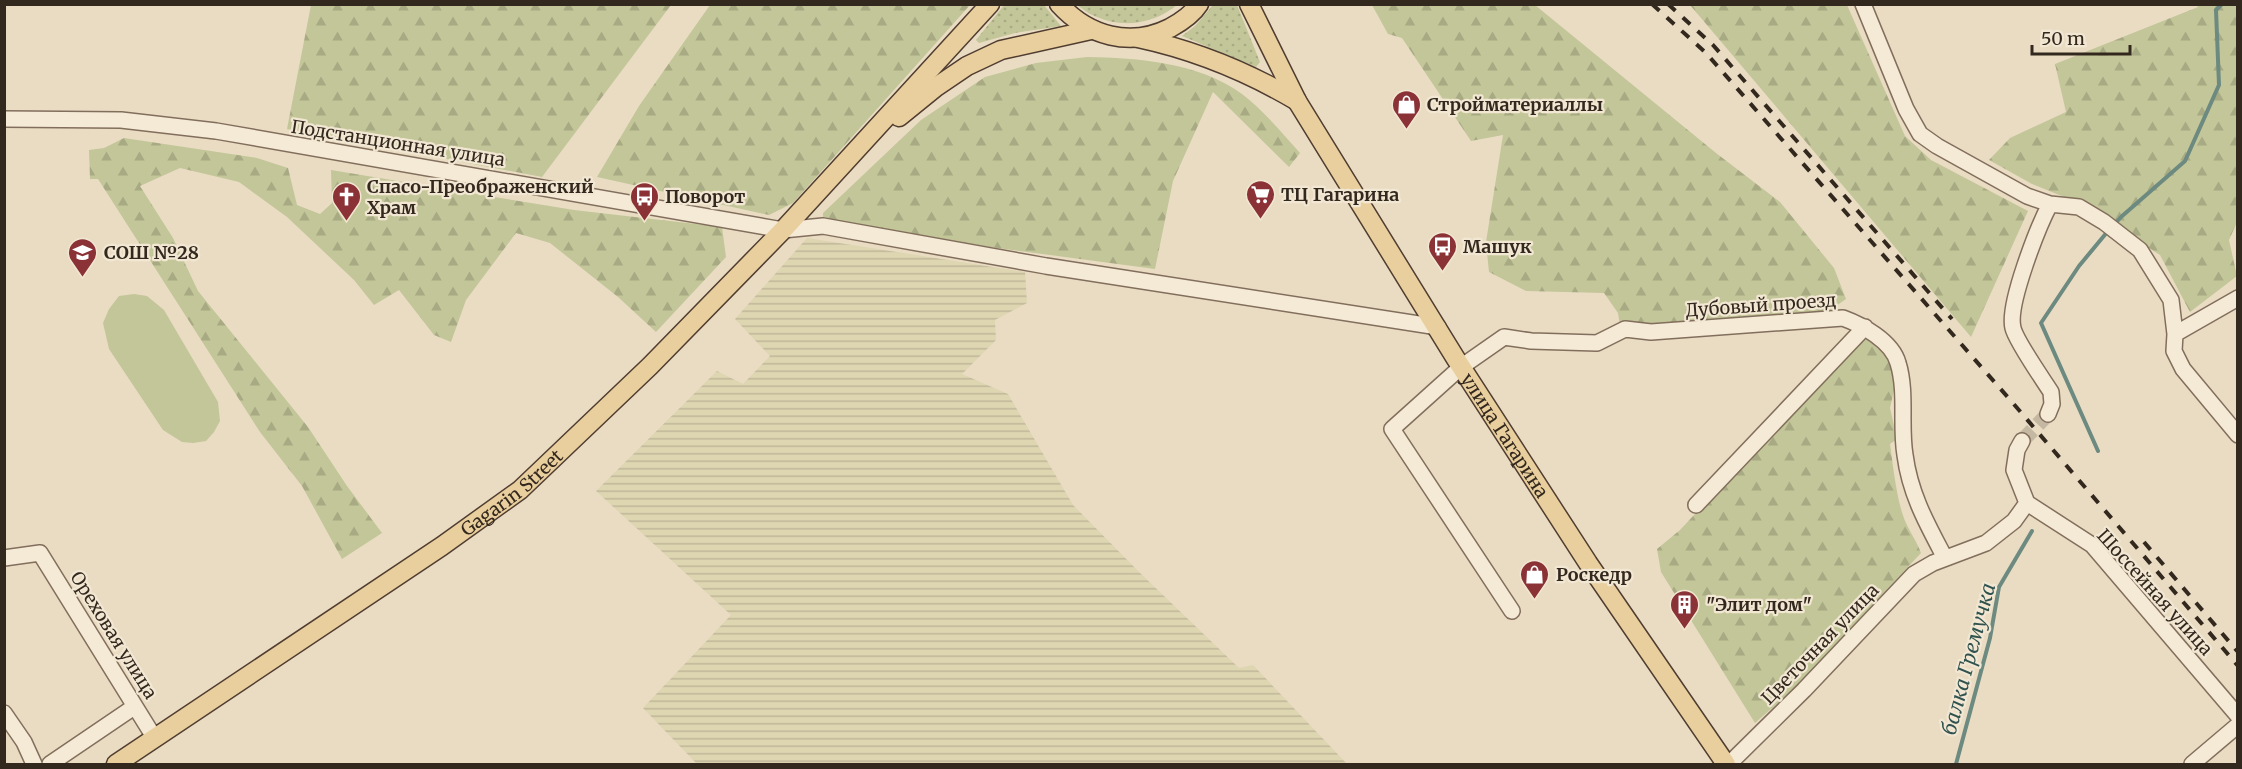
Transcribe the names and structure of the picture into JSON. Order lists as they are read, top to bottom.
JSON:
{
  "streets": {
    "main road": ["улица Гагарина", "Gagarin Street"],
    "street": [
      "Подстанционная улица",
      "Дубовый проезд",
      "Шоссейная улица",
      "Ореховая улица",
      "Цветочная улица"
    ]
  },
  "crossings": [
    ["Подстанционная улица", "улица Гагарина"],
    ["Подстанционная улица", "Gagarin Street"],
    ["Дубовый проезд", "улица Гагарина"],
    ["улица Гагарина", "Цветочная улица"],
    ["Gagarin Street", "Ореховая улица"],
    ["Шоссейная улица", "Цветочная улица"]
  ],
  "water": ["балка Гремучка"],
  "places": {
    "shop": ["Стройматериаллы", "Роскедр"],
    "supermarket": ["ТЦ Гагарина"],
    "church": ["Спасо-Преображенский Храм"],
    "bus stop": ["Поворот", "Машук"],
    "school or university": ["СОШ №28"],
    "building": ["\"Элит дом\""]
  },
  "scale_bar": "50 m"
}
